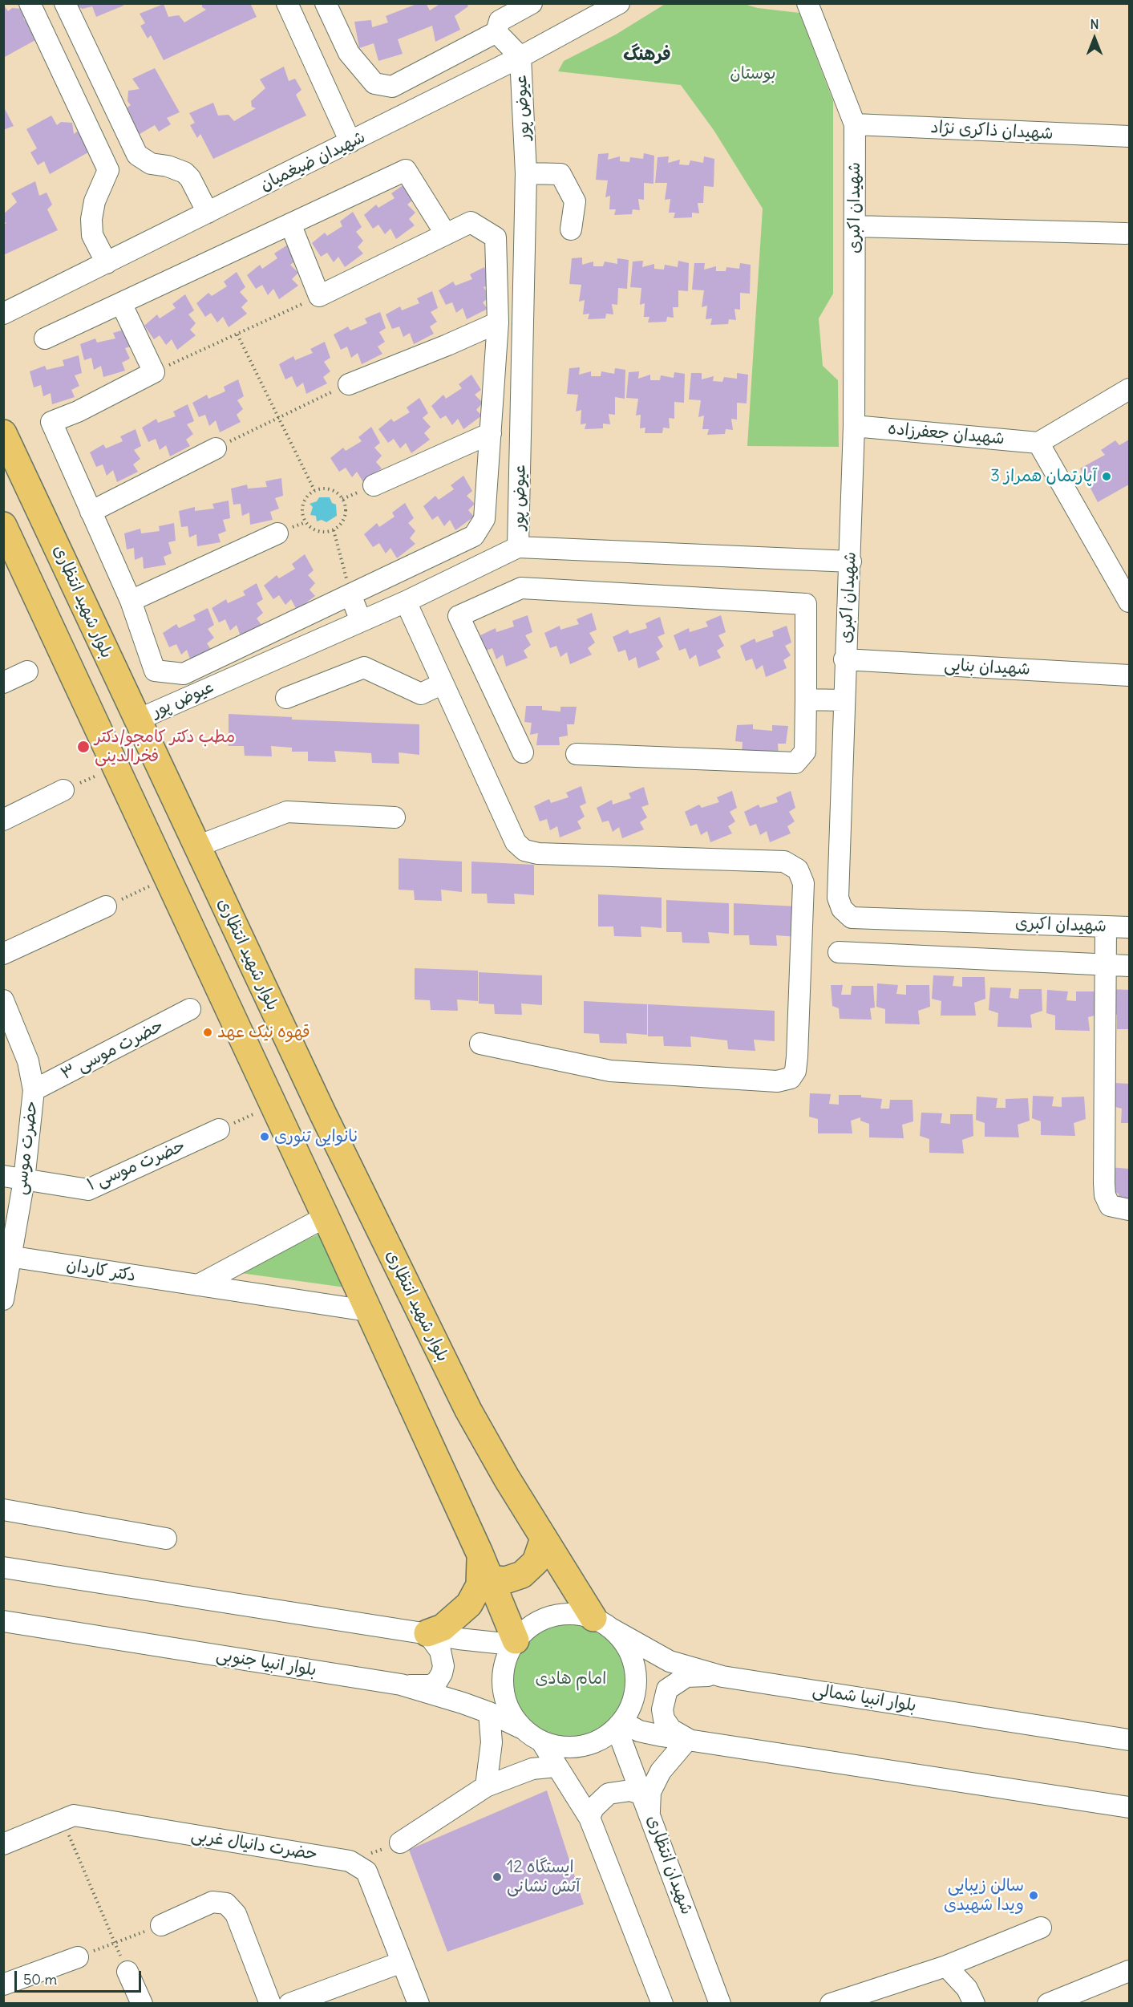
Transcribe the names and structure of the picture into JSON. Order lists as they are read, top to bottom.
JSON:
{
  "streets": {
    "main road": ["بلوار شهید انتظاری"],
    "street": [
      "عیوض پور",
      "شهیدان ذاکری نژاد",
      "شهیدان ضیغمیان",
      "شهیدان اکبری",
      "شهیدان جعفرزاده",
      "شهیدان بنایی",
      "حضرت موسی ۳",
      "حضرت موسی",
      "حضرت موسی ۱",
      "دکتر کاردان",
      "بلوار انبیا جنوبی",
      "بلوار انبیا شمالی",
      "حضرت دانیال غربی",
      "شهیدان انتظاری"
    ]
  },
  "crossings": [
    ["عیوض پور", "شهیدان ضیغمیان"],
    ["عیوض پور", "بلوار شهید انتظاری"],
    ["شهیدان ذاکری نژاد", "شهیدان اکبری"],
    ["شهیدان اکبری", "شهیدان جعفرزاده"],
    ["شهیدان اکبری", "شهیدان بنایی"],
    ["بلوار شهید انتظاری", "بلوار انبیا جنوبی"],
    ["بلوار شهید انتظاری", "بلوار انبیا شمالی"],
    ["بلوار شهید انتظاری", "شهیدان انتظاری"],
    ["حضرت موسی ۳", "حضرت موسی"],
    ["حضرت موسی", "حضرت موسی ۱"],
    ["حضرت موسی", "دکتر کاردان"],
    ["بلوار انبیا جنوبی", "بلوار انبیا شمالی"],
    ["بلوار انبیا جنوبی", "شهیدان انتظاری"],
    ["بلوار انبیا شمالی", "شهیدان انتظاری"]
  ],
  "districts": ["فرهنگ"],
  "parks": ["بوستان", "امام هادی"],
  "places": [
    "آپارتمان همراز 3",
    "مطب دکتر کامجو/دکتر فخرالدینی",
    "قهوه نیک عهد",
    "نانوایی تنوری",
    "ایستگاه 12 آتش نشانی",
    "سالن زیبایی ویدا شهیدی"
  ],
  "scale_bar": "50 m",
  "north": "top"
}
